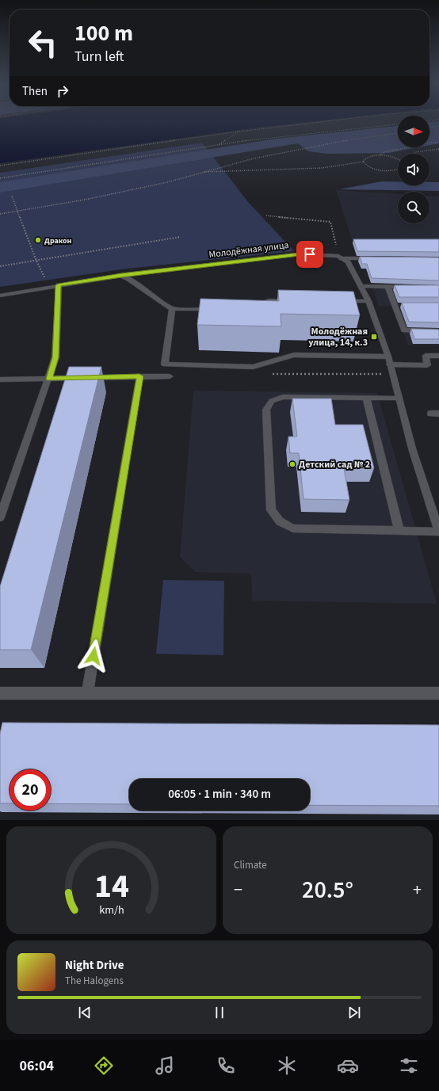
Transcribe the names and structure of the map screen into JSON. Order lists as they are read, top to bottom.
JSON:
{
  "streets": {
    "street": ["Молодёжная улица"]
  },
  "places": {
    "other": ["Дракон", "Детский сад № 2"],
    "transit": ["Молодёжная улица, 14, к.3"]
  },
  "north": "right",
  "page": {
    "turn": ["100 m", "Turn left"],
    "then": "Then",
    "limit": "20",
    "trip": "06:05 · 1 min · 340 m",
    "tile": "Climate",
    "heat": ["−", "20.5°", "+"],
    "song": ["Night Drive", "The Halogens"],
    "tabs": "06:04",
    "gauge": ["14", "km/h"]
  }
}
